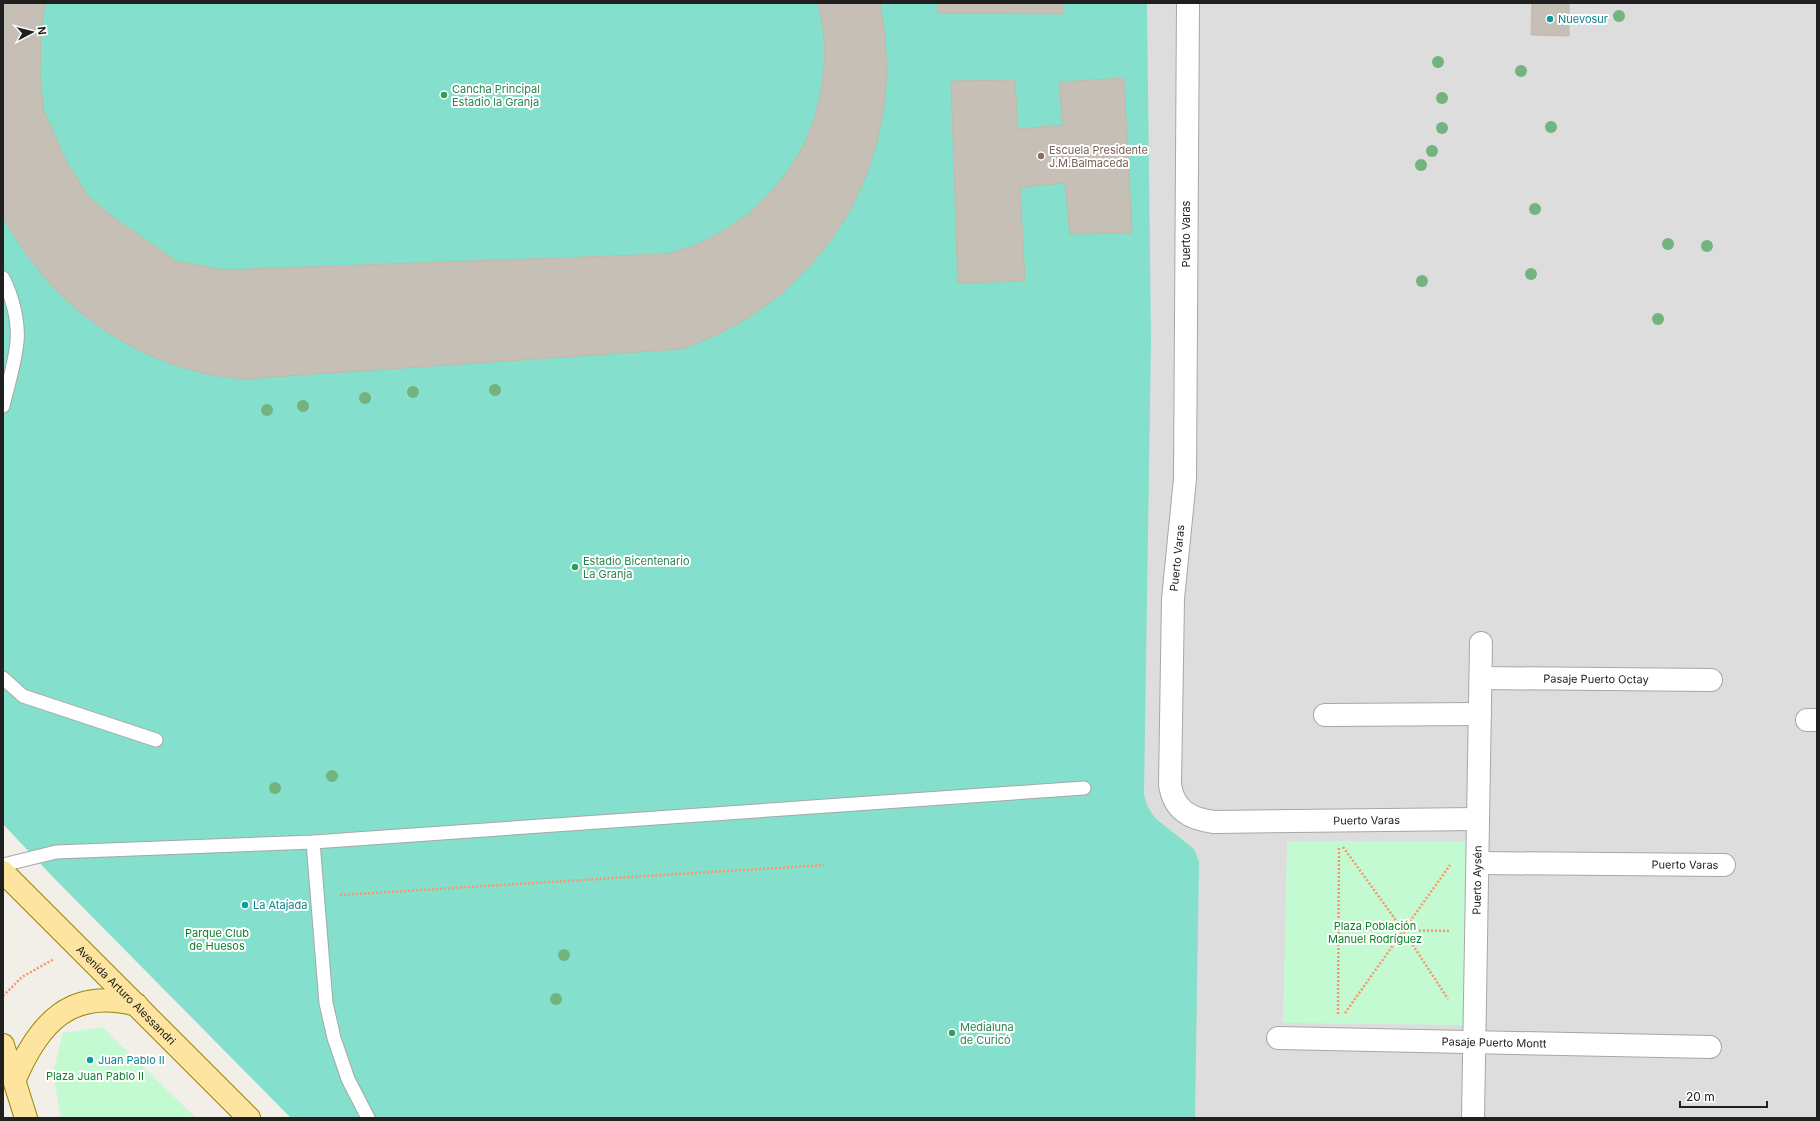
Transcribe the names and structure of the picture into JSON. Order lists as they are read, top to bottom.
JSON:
{
  "streets": {
    "main road": ["Avenida Arturo Alessandri"],
    "street": [
      "Puerto Varas",
      "Pasaje Puerto Octay",
      "Puerto Aysén",
      "Pasaje Puerto Montt"
    ]
  },
  "crossings": [
    ["Puerto Varas", "Puerto Aysén"],
    ["Pasaje Puerto Octay", "Puerto Aysén"],
    ["Puerto Aysén", "Pasaje Puerto Montt"]
  ],
  "parks": ["Plaza Población Manuel Rodríguez", "Parque Club de Huesos", "Plaza Juan Pablo II"],
  "places": [
    "Nuevosur",
    "Cancha Principal Estadio la Granja",
    "Escuela Presidente J.M.Balmaceda",
    "Estadio Bicentenario La Granja",
    "La Atajada",
    "Medialuna de Curicó",
    "Juan Pablo II"
  ],
  "scale_bar": "20 m",
  "north": "right"
}
